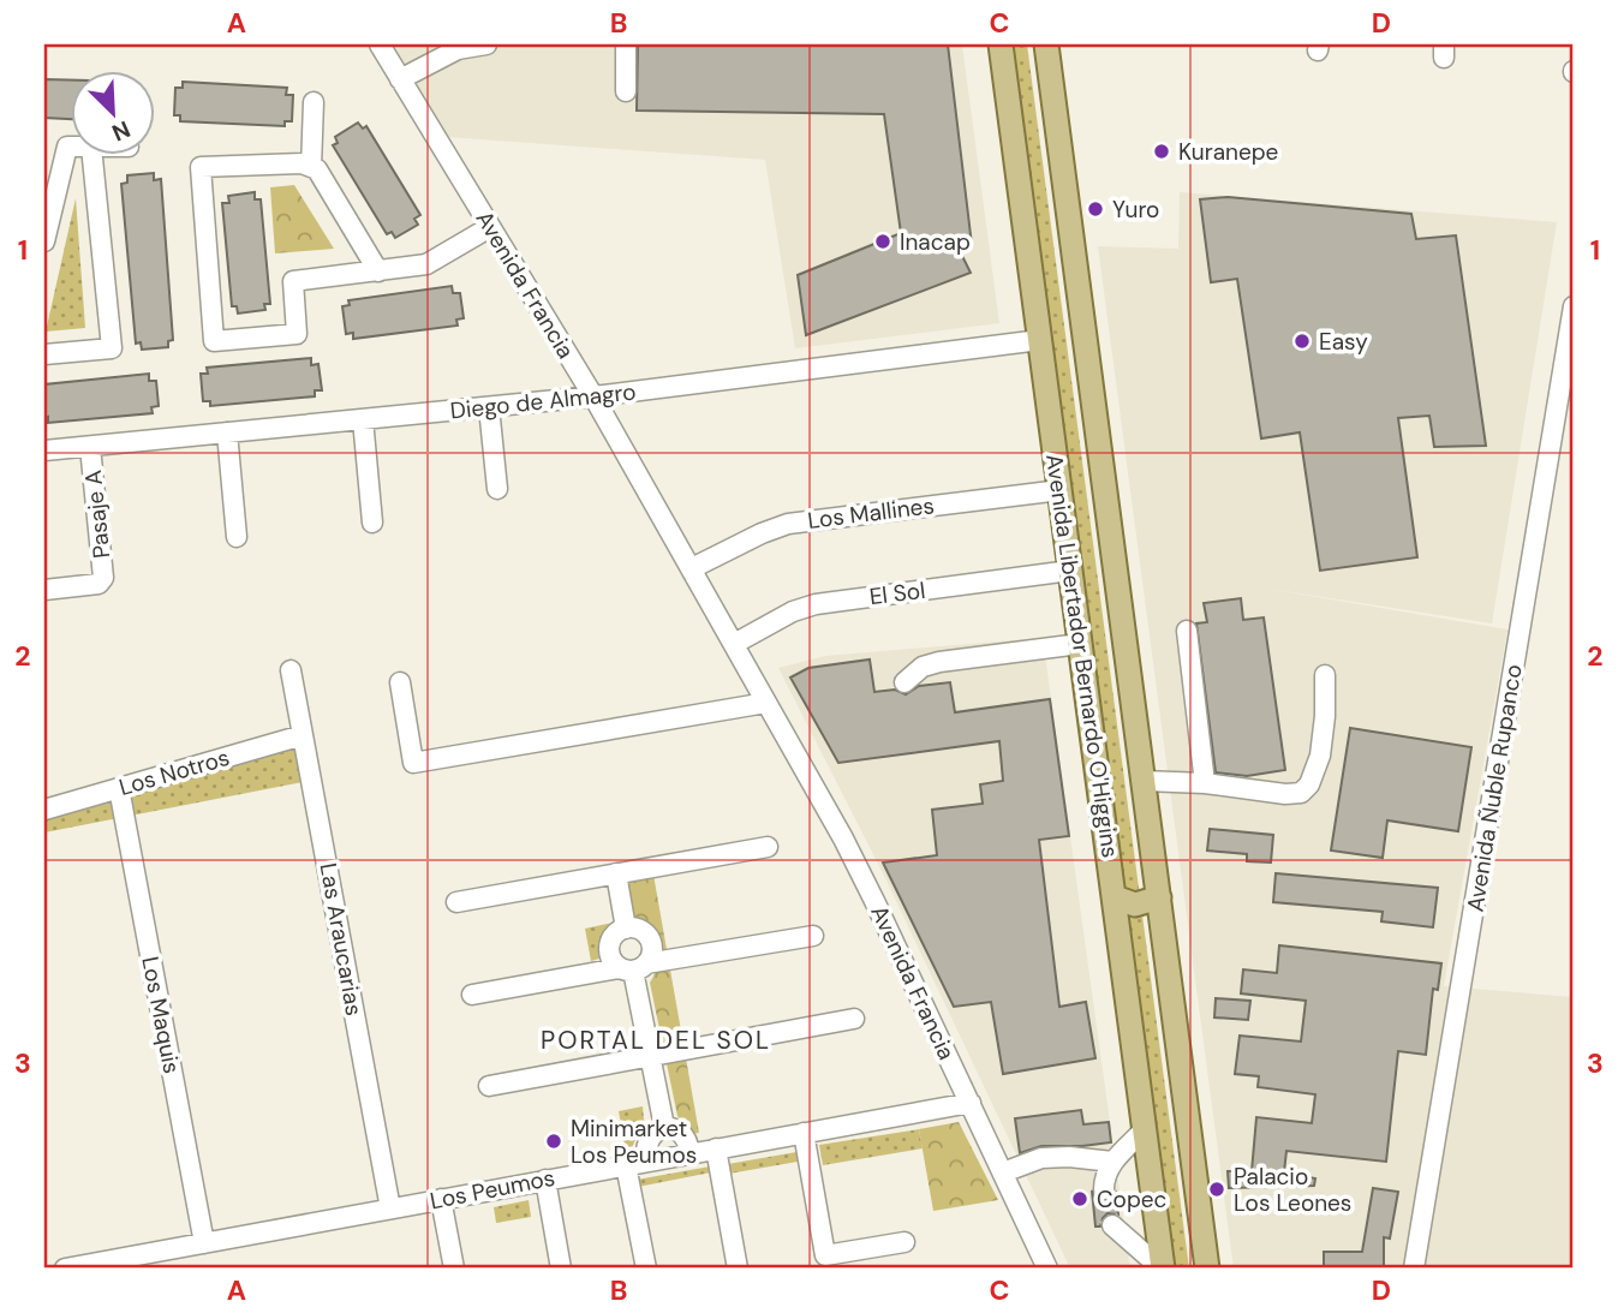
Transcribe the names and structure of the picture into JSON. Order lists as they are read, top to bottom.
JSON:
{
  "streets": {
    "main road": ["Avenida Libertador Bernardo O'Higgins"],
    "street": [
      "Avenida Francia",
      "Diego de Almagro",
      "Los Mallines",
      "Pasaje A",
      "El Sol",
      "Los Notros",
      "Avenida Ñuble Rupanco",
      "Las Araucarias",
      "Los Maquis",
      "Los Peumos"
    ]
  },
  "crossings": [
    ["Avenida Francia", "Diego de Almagro"],
    ["Avenida Francia", "Los Mallines"],
    ["Avenida Francia", "El Sol"],
    ["Avenida Francia", "Los Peumos"],
    ["Diego de Almagro", "Pasaje A"],
    ["Diego de Almagro", "Avenida Libertador Bernardo O'Higgins"],
    ["Los Mallines", "Avenida Libertador Bernardo O'Higgins"],
    ["El Sol", "Avenida Libertador Bernardo O'Higgins"],
    ["Los Notros", "Las Araucarias"],
    ["Los Notros", "Los Maquis"],
    ["Las Araucarias", "Los Peumos"],
    ["Los Maquis", "Los Peumos"]
  ],
  "districts": ["PORTAL DEL SOL"],
  "places": [
    "Kuranepe",
    "Yuro",
    "Inacap",
    "Easy",
    "Minimarket Los Peumos",
    "Palacio Los Leones",
    "Copec"
  ],
  "north": "bottom right",
  "grid": {
    "columns": [
      "A",
      "B",
      "C",
      "D"
    ],
    "rows": ["1", "2", "3"]
  }
}
